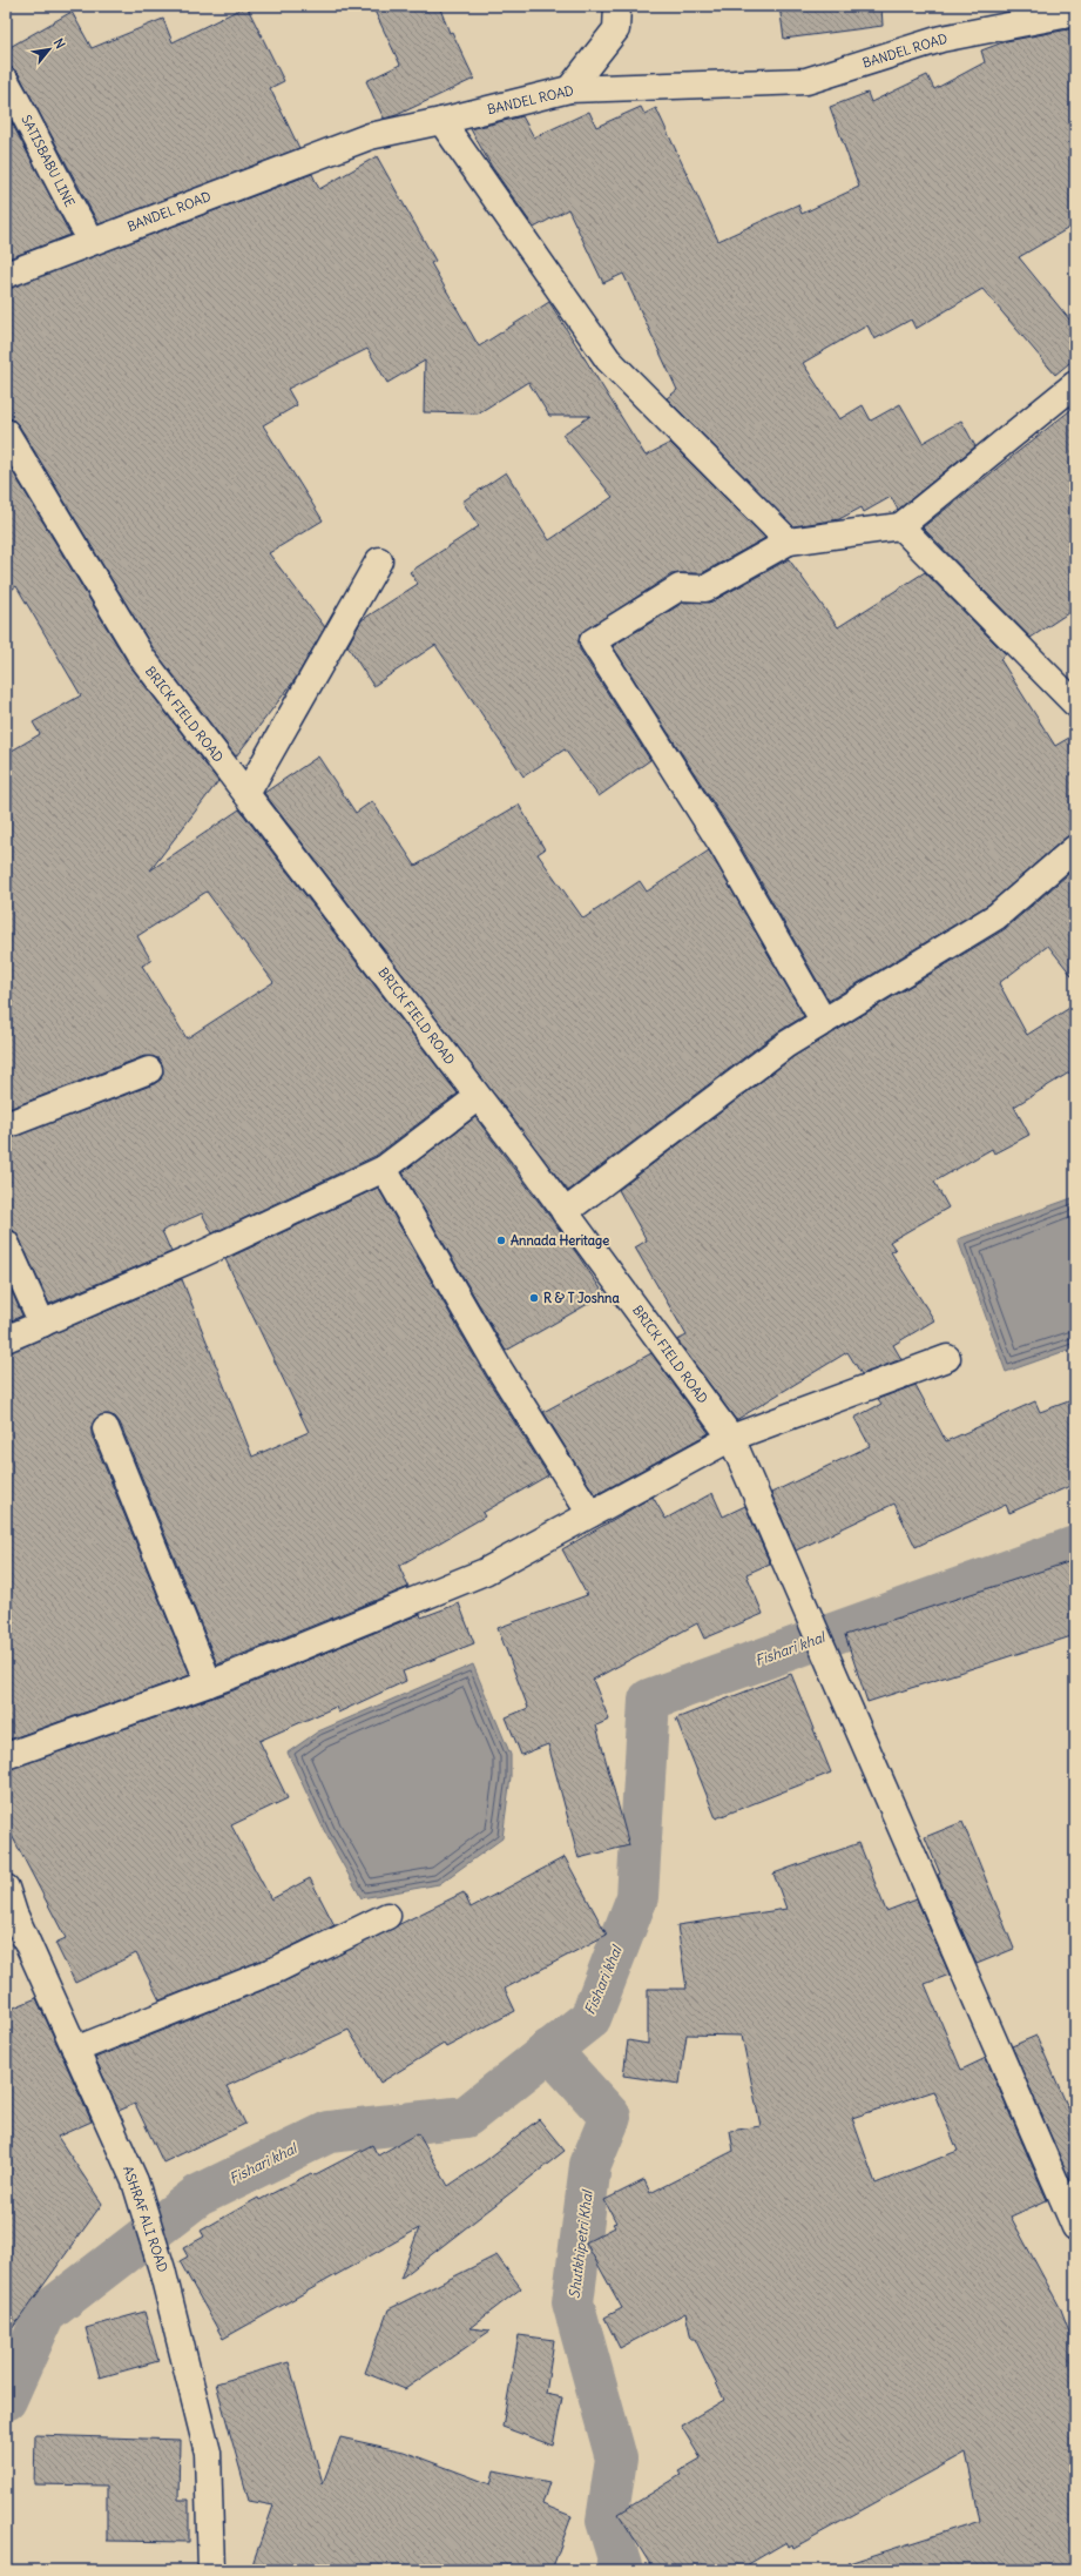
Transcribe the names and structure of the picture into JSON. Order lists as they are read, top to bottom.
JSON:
{
  "streets": {
    "street": [
      "BANDEL ROAD",
      "SATISBABU LINE",
      "BRICK FIELD ROAD",
      "ASHRAF ALI ROAD"
    ]
  },
  "crossings": [
    ["BANDEL ROAD", "SATISBABU LINE"]
  ],
  "water": ["Fishari khal", "Shutkhipetri Khal"],
  "places": ["Annada Heritage", "R & T Joshna"],
  "north": "top right"
}
